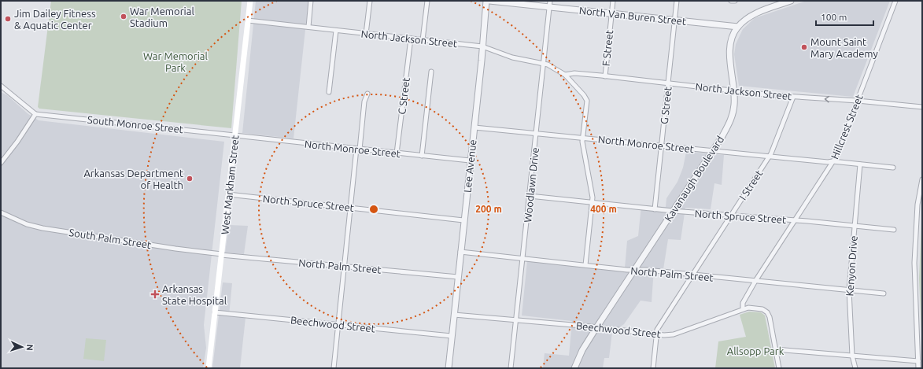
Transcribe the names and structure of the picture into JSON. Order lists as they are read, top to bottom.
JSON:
{
  "streets": {
    "main road": ["West Markham Street"],
    "street": [
      "North Van Buren Street",
      "North Jackson Street",
      "F Street",
      "C Street",
      "G Street",
      "South Monroe Street",
      "Hillcrest Street",
      "North Monroe Street",
      "Lee Avenue",
      "Kavanaugh Boulevard",
      "Woodlawn Drive",
      "I Street",
      "North Spruce Street",
      "South Palm Street",
      "North Palm Street",
      "Kenyon Drive",
      "Beechwood Street"
    ]
  },
  "crossings": [
    ["North Van Buren Street", "F Street"],
    ["North Van Buren Street", "G Street"],
    ["North Van Buren Street", "Kavanaugh Boulevard"],
    ["North Van Buren Street", "Woodlawn Drive"],
    ["North Jackson Street", "F Street"],
    ["North Jackson Street", "C Street"],
    ["North Jackson Street", "G Street"],
    ["North Jackson Street", "Hillcrest Street"],
    ["North Jackson Street", "North Monroe Street"],
    ["North Jackson Street", "Lee Avenue"],
    ["North Jackson Street", "Kavanaugh Boulevard"],
    ["North Jackson Street", "West Markham Street"],
    ["North Jackson Street", "Woodlawn Drive"],
    ["North Jackson Street", "I Street"],
    ["North Jackson Street", "North Spruce Street"],
    ["North Jackson Street", "North Palm Street"],
    ["C Street", "North Monroe Street"],
    ["G Street", "North Monroe Street"],
    ["G Street", "North Spruce Street"],
    ["South Monroe Street", "North Monroe Street"],
    ["South Monroe Street", "West Markham Street"],
    ["Hillcrest Street", "North Monroe Street"],
    ["Hillcrest Street", "North Spruce Street"],
    ["Hillcrest Street", "North Palm Street"],
    ["Hillcrest Street", "Beechwood Street"],
    ["North Monroe Street", "Lee Avenue"],
    ["North Monroe Street", "Kavanaugh Boulevard"],
    ["North Monroe Street", "West Markham Street"],
    ["North Monroe Street", "Woodlawn Drive"],
    ["North Monroe Street", "I Street"],
    ["North Monroe Street", "Kenyon Drive"],
    ["Lee Avenue", "North Spruce Street"],
    ["Lee Avenue", "North Palm Street"],
    ["Lee Avenue", "Beechwood Street"],
    ["Kavanaugh Boulevard", "North Spruce Street"],
    ["Kavanaugh Boulevard", "North Palm Street"],
    ["Kavanaugh Boulevard", "Beechwood Street"],
    ["West Markham Street", "North Spruce Street"],
    ["West Markham Street", "South Palm Street"],
    ["West Markham Street", "North Palm Street"],
    ["West Markham Street", "Beechwood Street"],
    ["Woodlawn Drive", "North Spruce Street"],
    ["Woodlawn Drive", "North Palm Street"],
    ["Woodlawn Drive", "Beechwood Street"],
    ["I Street", "North Spruce Street"],
    ["I Street", "North Palm Street"],
    ["I Street", "Beechwood Street"],
    ["North Spruce Street", "Kenyon Drive"],
    ["South Palm Street", "North Palm Street"],
    ["North Palm Street", "Kenyon Drive"]
  ],
  "parks": ["War Memorial Park", "Allsopp Park"],
  "places": {
    "other": [
      "War Memorial Stadium",
      "Jim Dailey Fitness & Aquatic Center",
      "Mount Saint Mary Academy",
      "Arkansas Department of Health"
    ],
    "health": ["Arkansas State Hospital"]
  },
  "scale_bar": "100 m",
  "north": "right",
  "rings": ["200 m", "400 m"]
}
